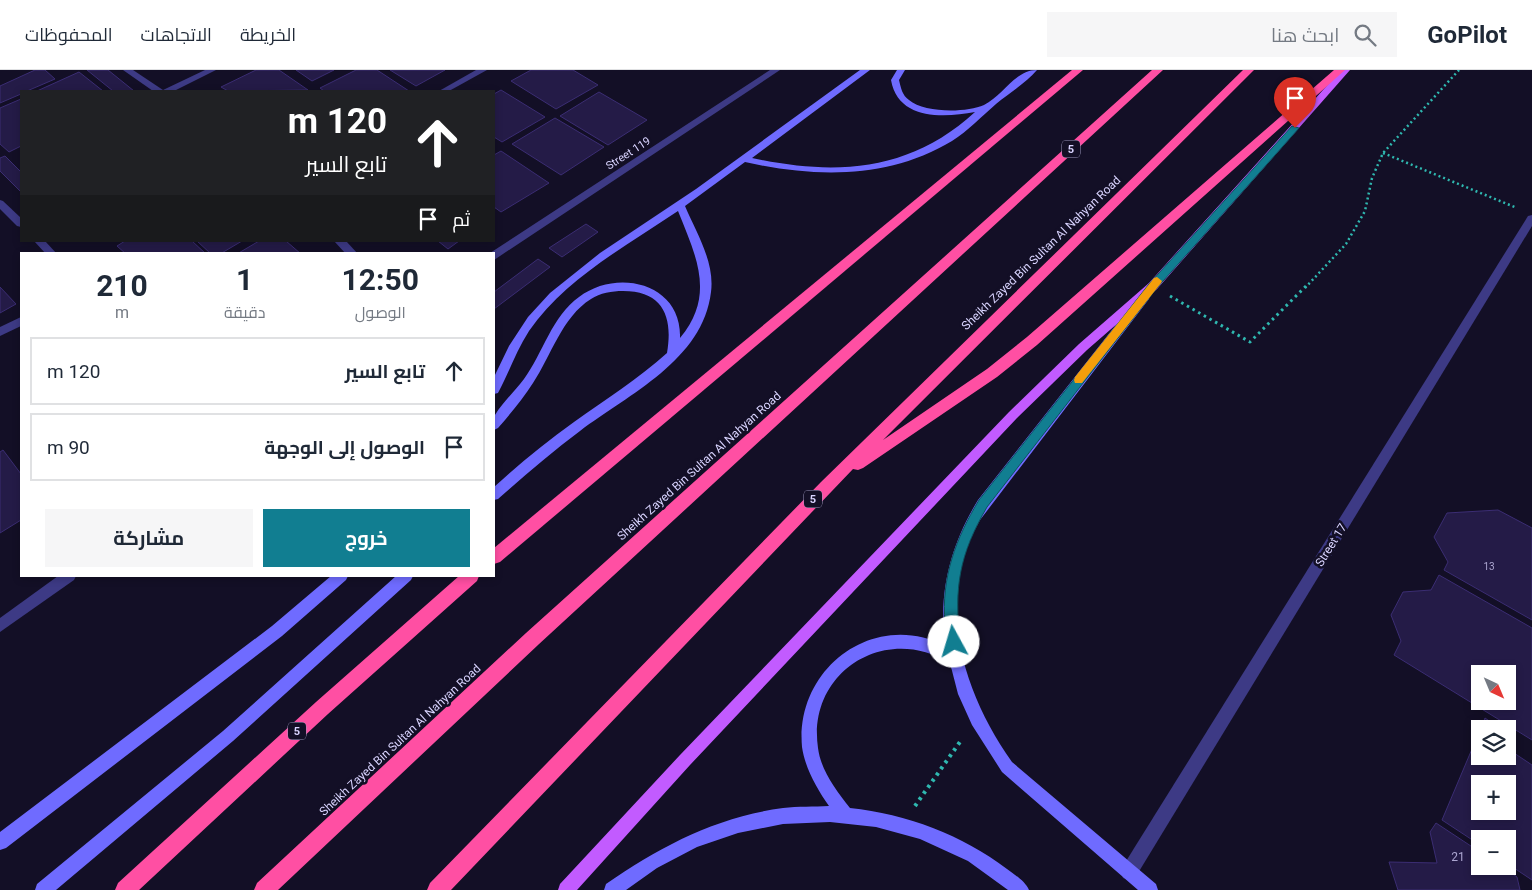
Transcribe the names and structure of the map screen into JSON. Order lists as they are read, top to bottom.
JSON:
{
  "streets": {
    "highway": ["5", "Sheikh Zayed Bin Sultan Al Nahyan Road"],
    "street": ["Street 119", "Street 17"]
  },
  "house_numbers": ["13", "21"],
  "north": "bottom right",
  "page": {
    "header": "GoPilot",
    "search": "ابحث هنا",
    "nav": ["الخريطة", "الاتجاهات", "المحفوظات"],
    "turn": ["120 m", "تابع السير"],
    "then": "ثم",
    "eta": [
      "12:50",
      "الوصول",
      "1",
      "دقيقة",
      "210",
      "m"
    ],
    "list": [
      {
        "name": "تابع السير",
        "value": "120 m"
      },
      {
        "name": "الوصول إلى الوجهة",
        "value": "90 m"
      }
    ],
    "buttons": ["خروج", "مشاركة"],
    "map_buttons": ["+", "−"]
  }
}
